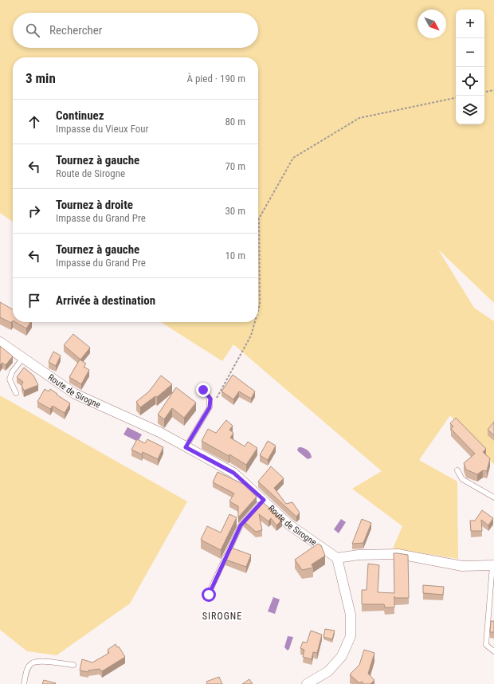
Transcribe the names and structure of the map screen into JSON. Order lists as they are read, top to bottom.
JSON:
{
  "streets": {
    "street": ["Route de Sirogne"]
  },
  "districts": ["SIROGNE"],
  "north": "bottom right",
  "page": {
    "map_buttons": ["+", "−"],
    "search": "Rechercher",
    "heading": ["3 min", "À pied · 190 m"],
    "list": [
      ["Continuez", "Impasse du Vieux Four", "80 m"],
      ["Tournez à gauche", "Route de Sirogne", "70 m"],
      ["Tournez à droite", "Impasse du Grand Pre", "30 m"],
      ["Tournez à gauche", "Impasse du Grand Pre", "10 m"],
      "Arrivée à destination"
    ]
  }
}
